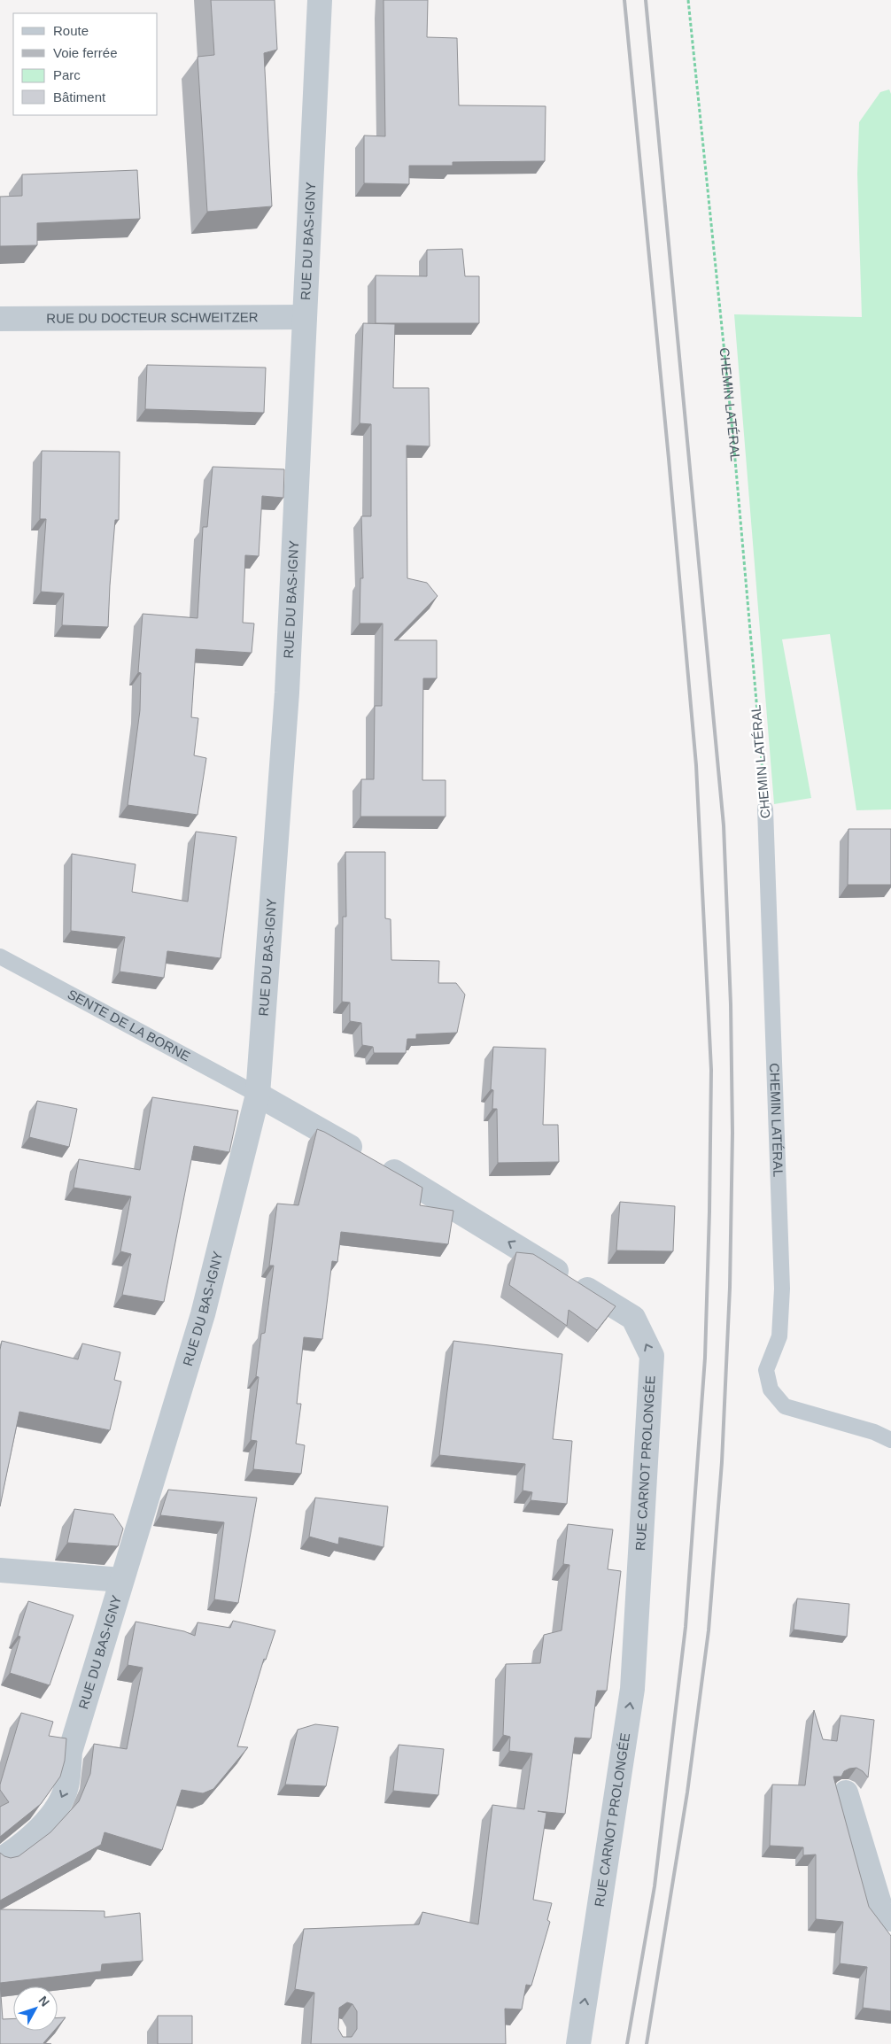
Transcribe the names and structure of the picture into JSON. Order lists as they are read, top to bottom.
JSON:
{
  "streets": {
    "street": ["RUE DU BAS-IGNY", "RUE DU DOCTEUR SCHWEITZER", "RUE CARNOT PROLONGÉE"],
    "lane": ["CHEMIN LATÉRAL", "SENTE DE LA BORNE"]
  },
  "crossings": [
    ["RUE DU BAS-IGNY", "RUE DU DOCTEUR SCHWEITZER"],
    ["RUE DU BAS-IGNY", "SENTE DE LA BORNE"],
    ["RUE DU BAS-IGNY", "RUE CARNOT PROLONGÉE"],
    ["SENTE DE LA BORNE", "RUE CARNOT PROLONGÉE"]
  ],
  "one_way": ["RUE CARNOT PROLONGÉE"],
  "legend": [
    "Route",
    "Voie ferrée",
    "Parc",
    "Bâtiment"
  ],
  "north": "top right"
}
